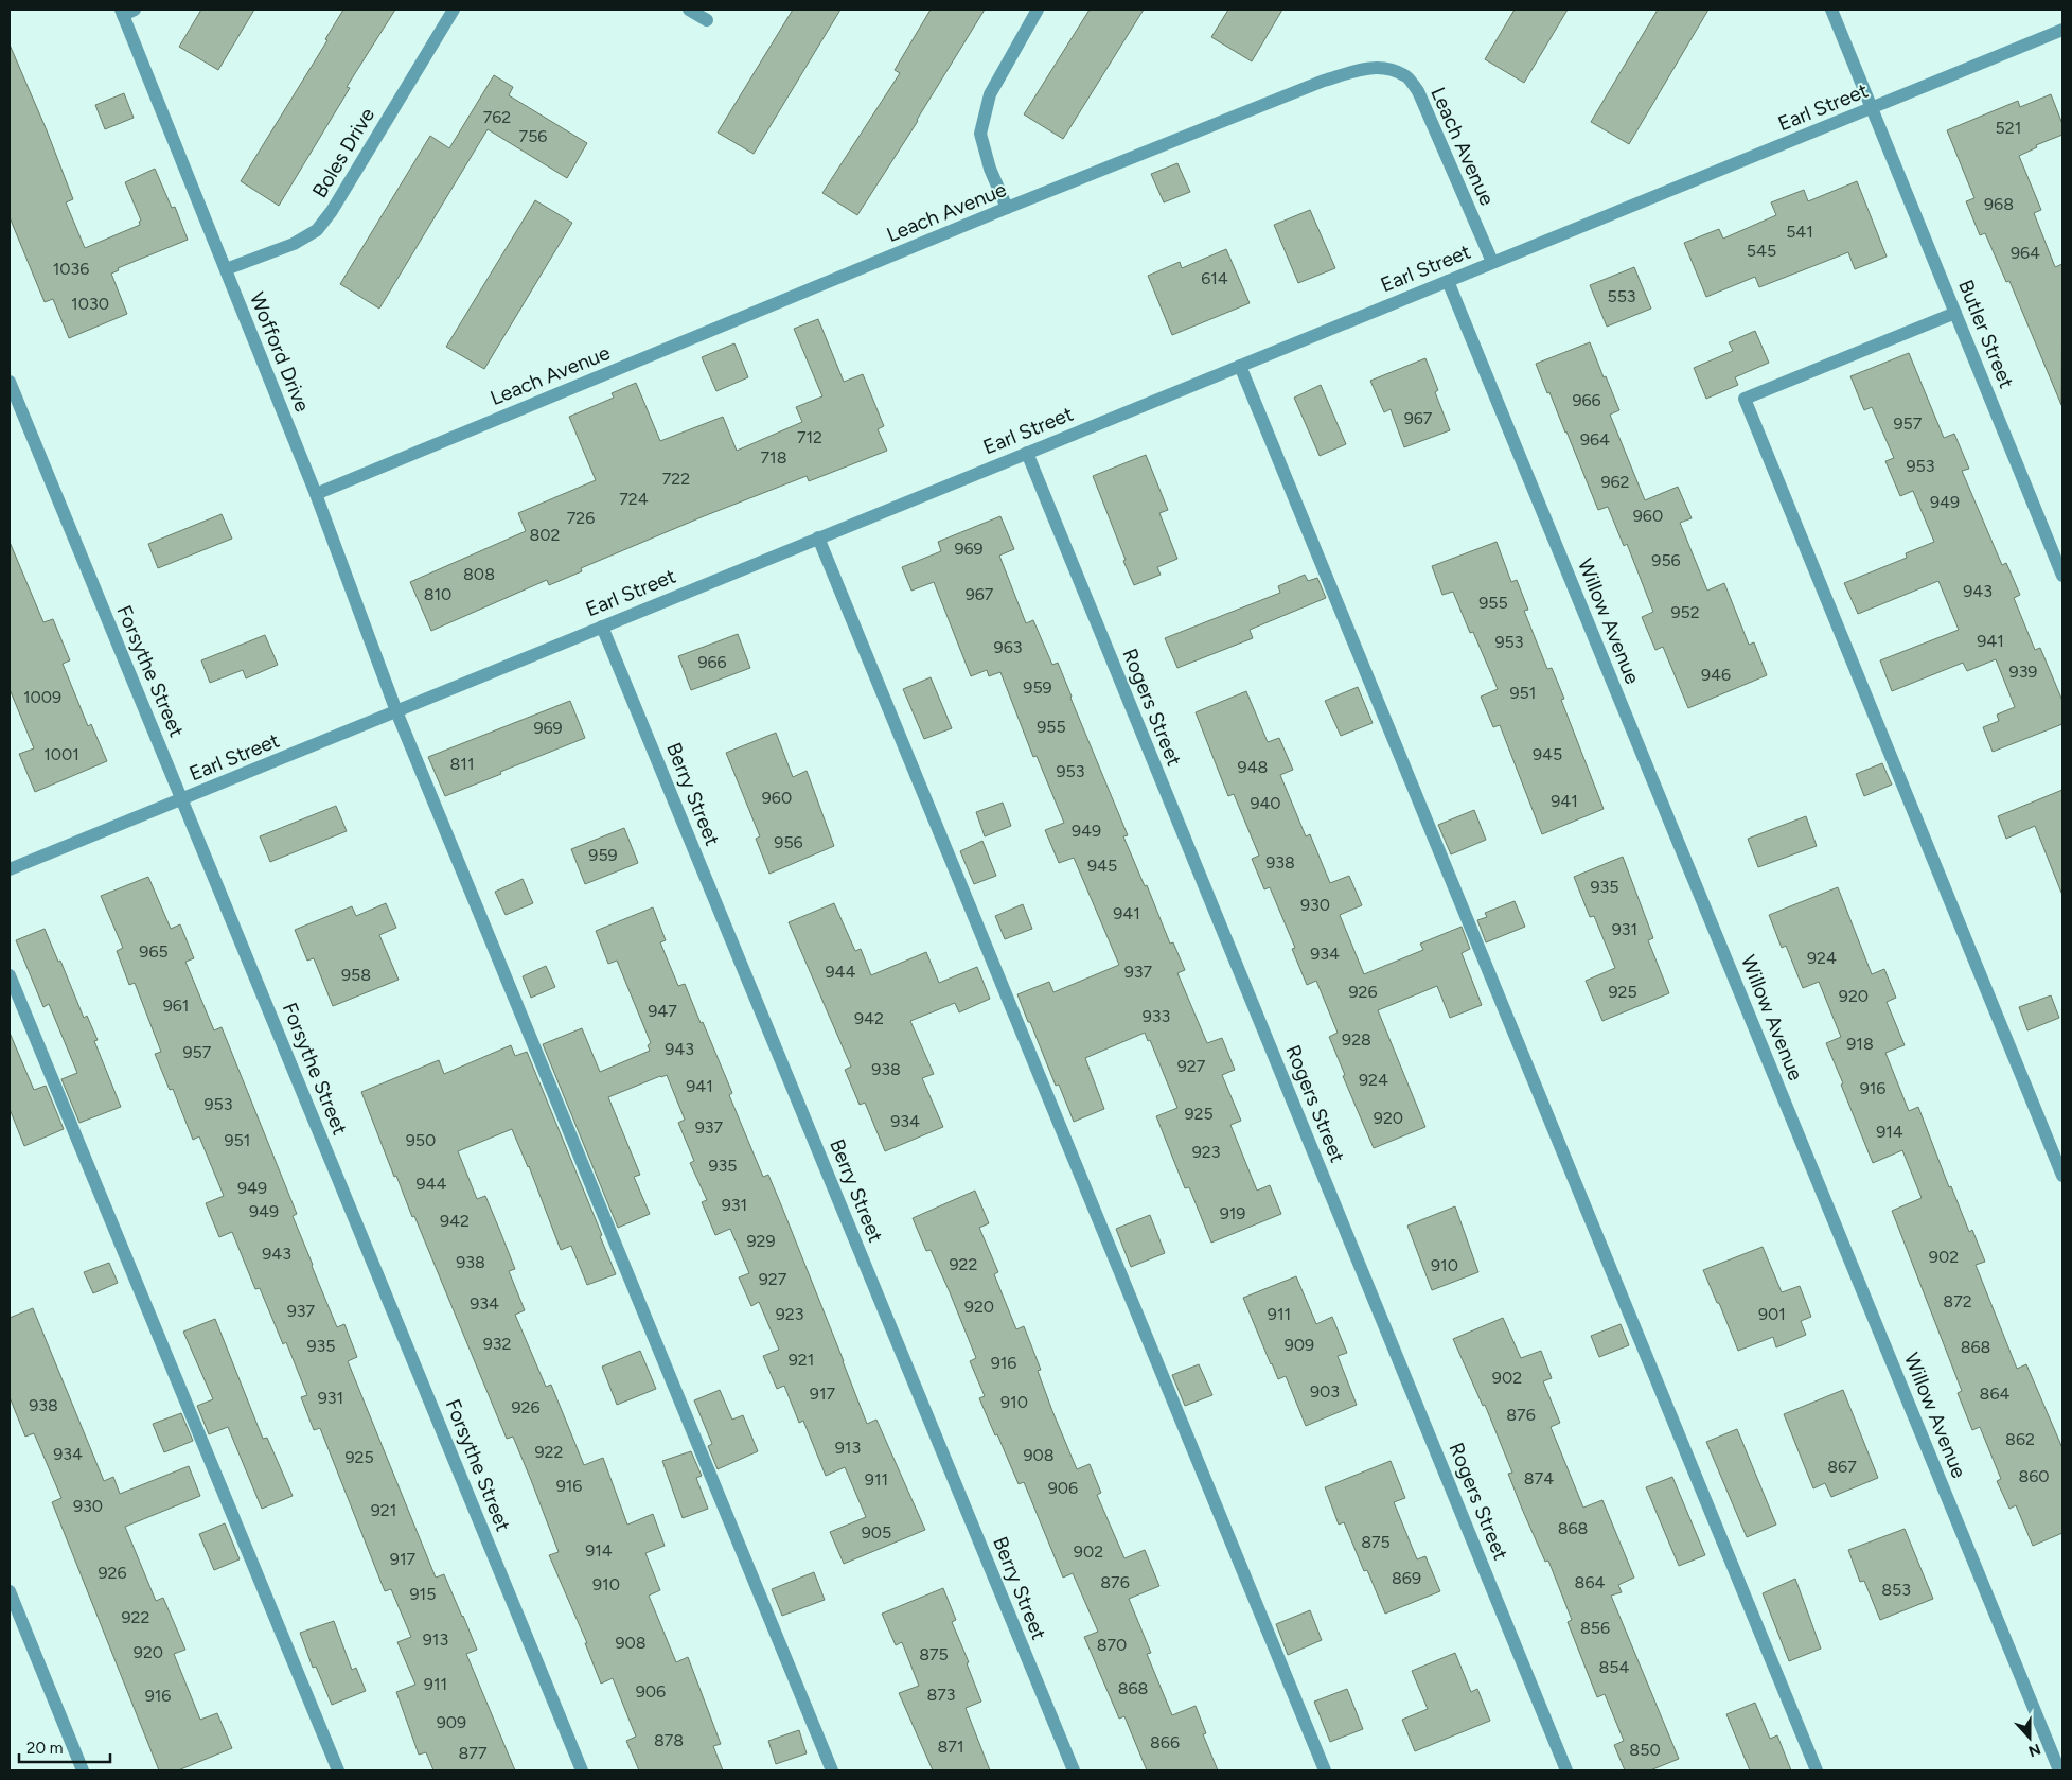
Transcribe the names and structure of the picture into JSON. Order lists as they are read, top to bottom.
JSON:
{
  "streets": {
    "street": [
      "Earl Street",
      "Leach Avenue",
      "Boles Drive",
      "Butler Street",
      "Wofford Drive",
      "Willow Avenue",
      "Forsythe Street",
      "Rogers Street",
      "Berry Street"
    ]
  },
  "crossings": [
    ["Earl Street", "Leach Avenue"],
    ["Earl Street", "Butler Street"],
    ["Earl Street", "Wofford Drive"],
    ["Earl Street", "Willow Avenue"],
    ["Earl Street", "Forsythe Street"],
    ["Earl Street", "Rogers Street"],
    ["Earl Street", "Berry Street"],
    ["Leach Avenue", "Wofford Drive"],
    ["Boles Drive", "Wofford Drive"]
  ],
  "house_numbers": [
    "762",
    "521",
    "756",
    "968",
    "541",
    "545",
    "964",
    "1036",
    "614",
    "553",
    "1030",
    "966",
    "967",
    "957",
    "712",
    "964",
    "718",
    "953",
    "722",
    "962",
    "724",
    "949",
    "960",
    "726",
    "802",
    "969",
    "956",
    "808",
    "943",
    "810",
    "967",
    "955",
    "952",
    "941",
    "953",
    "963",
    "966",
    "939",
    "946",
    "959",
    "951",
    "1009",
    "955",
    "969",
    "1001",
    "945",
    "811",
    "948",
    "953",
    "960",
    "941",
    "940",
    "949",
    "956",
    "959",
    "938",
    "945",
    "935",
    "930",
    "941",
    "931",
    "965",
    "934",
    "924",
    "944",
    "937",
    "958",
    "926",
    "925",
    "920",
    "961",
    "947",
    "933",
    "942",
    "928",
    "918",
    "943",
    "957",
    "927",
    "938",
    "924",
    "941",
    "916",
    "953",
    "925",
    "920",
    "934",
    "937",
    "914",
    "951",
    "950",
    "923",
    "935",
    "944",
    "949",
    "931",
    "949",
    "919",
    "942",
    "929",
    "943",
    "902",
    "938",
    "922",
    "910",
    "927",
    "872",
    "934",
    "920",
    "937",
    "923",
    "911",
    "901",
    "932",
    "909",
    "935",
    "868",
    "921",
    "916",
    "902",
    "903",
    "917",
    "864",
    "931",
    "910",
    "938",
    "926",
    "876",
    "862",
    "913",
    "922",
    "934",
    "908",
    "925",
    "867",
    "860",
    "874",
    "911",
    "916",
    "906",
    "930",
    "921",
    "868",
    "905",
    "875",
    "914",
    "902",
    "917",
    "926",
    "869",
    "876",
    "864",
    "910",
    "853",
    "915",
    "922",
    "856",
    "913",
    "908",
    "870",
    "920",
    "875",
    "854",
    "911",
    "868",
    "906",
    "873",
    "916",
    "909",
    "878",
    "866",
    "871",
    "850",
    "877"
  ],
  "scale_bar": "20 m",
  "north": "bottom"
}
